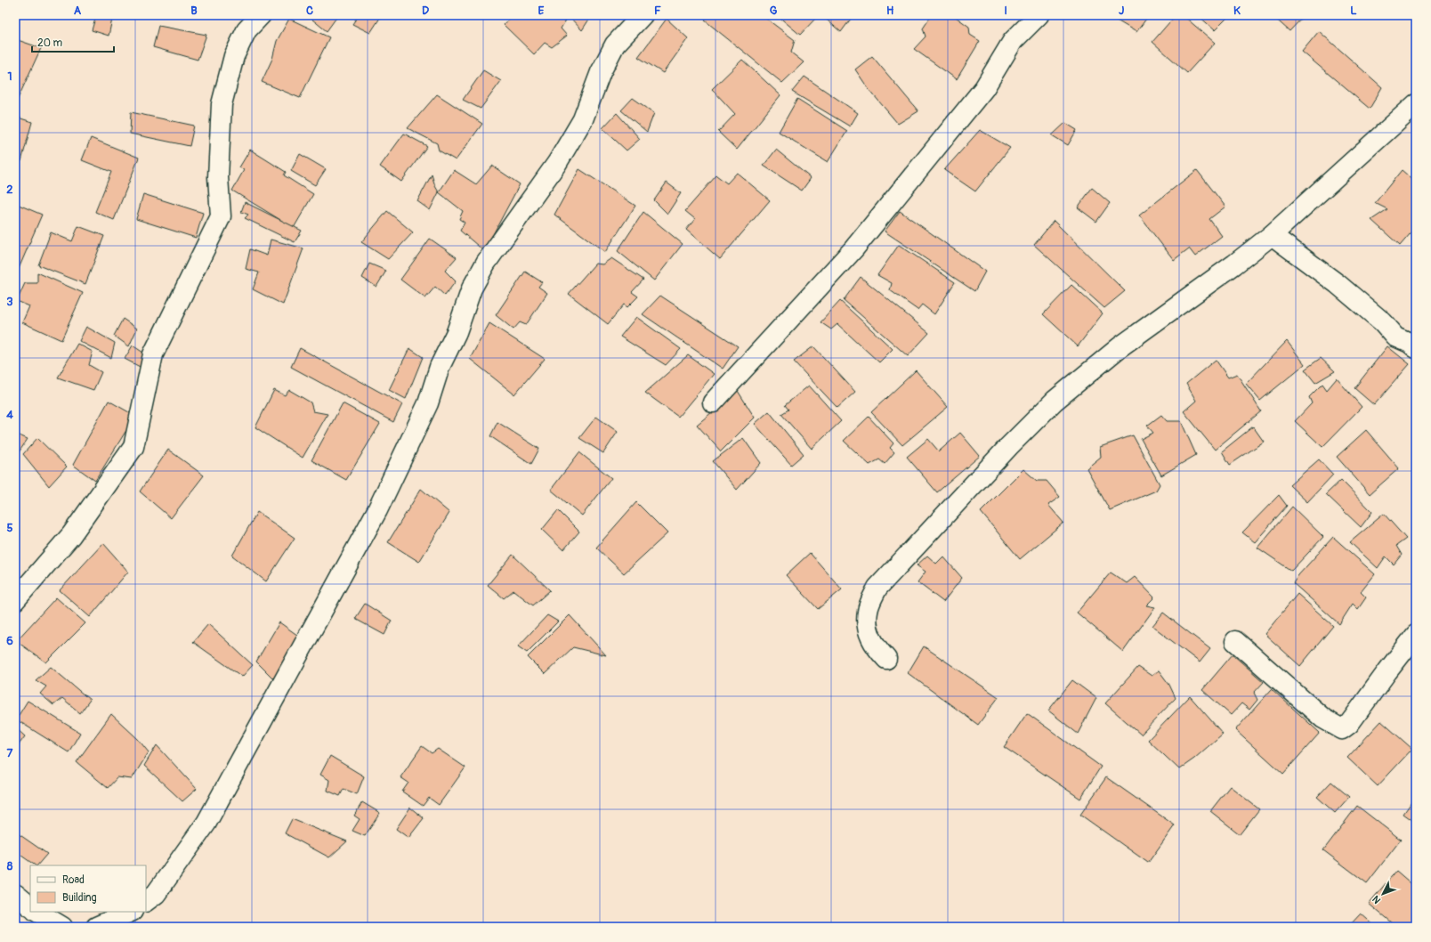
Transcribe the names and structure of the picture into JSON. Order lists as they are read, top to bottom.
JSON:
{
  "legend": ["Road", "Building"],
  "scale_bar": "20 m",
  "north": "bottom left",
  "grid": {
    "columns": [
      "A",
      "B",
      "C",
      "D",
      "E",
      "F",
      "G",
      "H",
      "I",
      "J",
      "K",
      "L"
    ],
    "rows": [
      "1",
      "2",
      "3",
      "4",
      "5",
      "6",
      "7",
      "8"
    ]
  }
}
